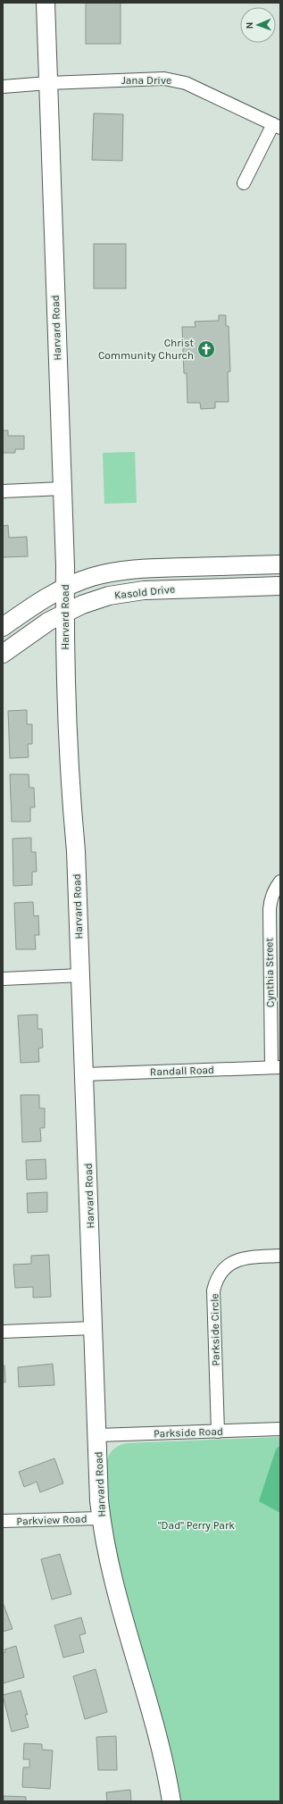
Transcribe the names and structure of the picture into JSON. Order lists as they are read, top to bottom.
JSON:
{
  "streets": {
    "street": [
      "Jana Drive",
      "Harvard Road",
      "Kasold Drive",
      "Cynthia Street",
      "Randall Road",
      "Parkside Circle",
      "Parkside Road",
      "Parkview Road"
    ]
  },
  "crossings": [
    ["Jana Drive", "Harvard Road"],
    ["Harvard Road", "Kasold Drive"],
    ["Harvard Road", "Randall Road"],
    ["Harvard Road", "Parkside Road"],
    ["Harvard Road", "Parkview Road"],
    ["Cynthia Street", "Randall Road"],
    ["Parkside Circle", "Parkside Road"]
  ],
  "parks": ["\"Dad\" Perry Park"],
  "places": {
    "church": ["Christ Community Church"]
  },
  "north": "left"
}
